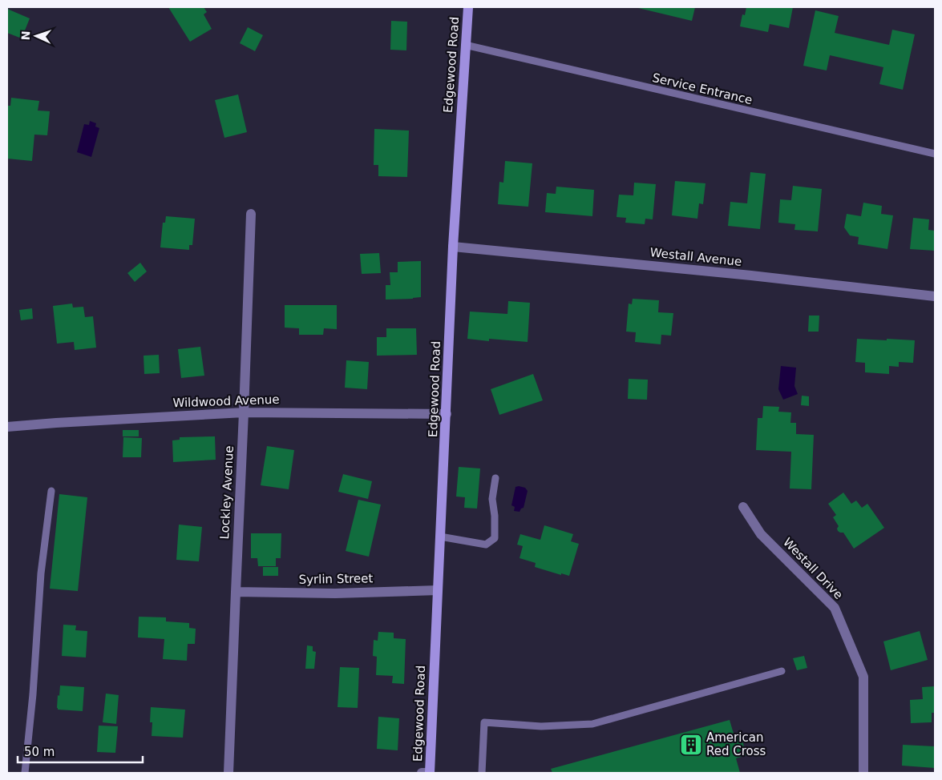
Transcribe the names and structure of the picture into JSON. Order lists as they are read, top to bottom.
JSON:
{
  "streets": {
    "street": [
      "Edgewood Road",
      "Westall Avenue",
      "Wildwood Avenue",
      "Lockley Avenue",
      "Westall Drive",
      "Syrlin Street"
    ],
    "lane": ["Service Entrance"]
  },
  "crossings": [
    ["Edgewood Road", "Service Entrance"],
    ["Edgewood Road", "Westall Avenue"],
    ["Edgewood Road", "Wildwood Avenue"],
    ["Edgewood Road", "Syrlin Street"],
    ["Wildwood Avenue", "Lockley Avenue"],
    ["Lockley Avenue", "Syrlin Street"]
  ],
  "places": {
    "building": ["American Red Cross"]
  },
  "scale_bar": "50 m",
  "north": "left"
}
